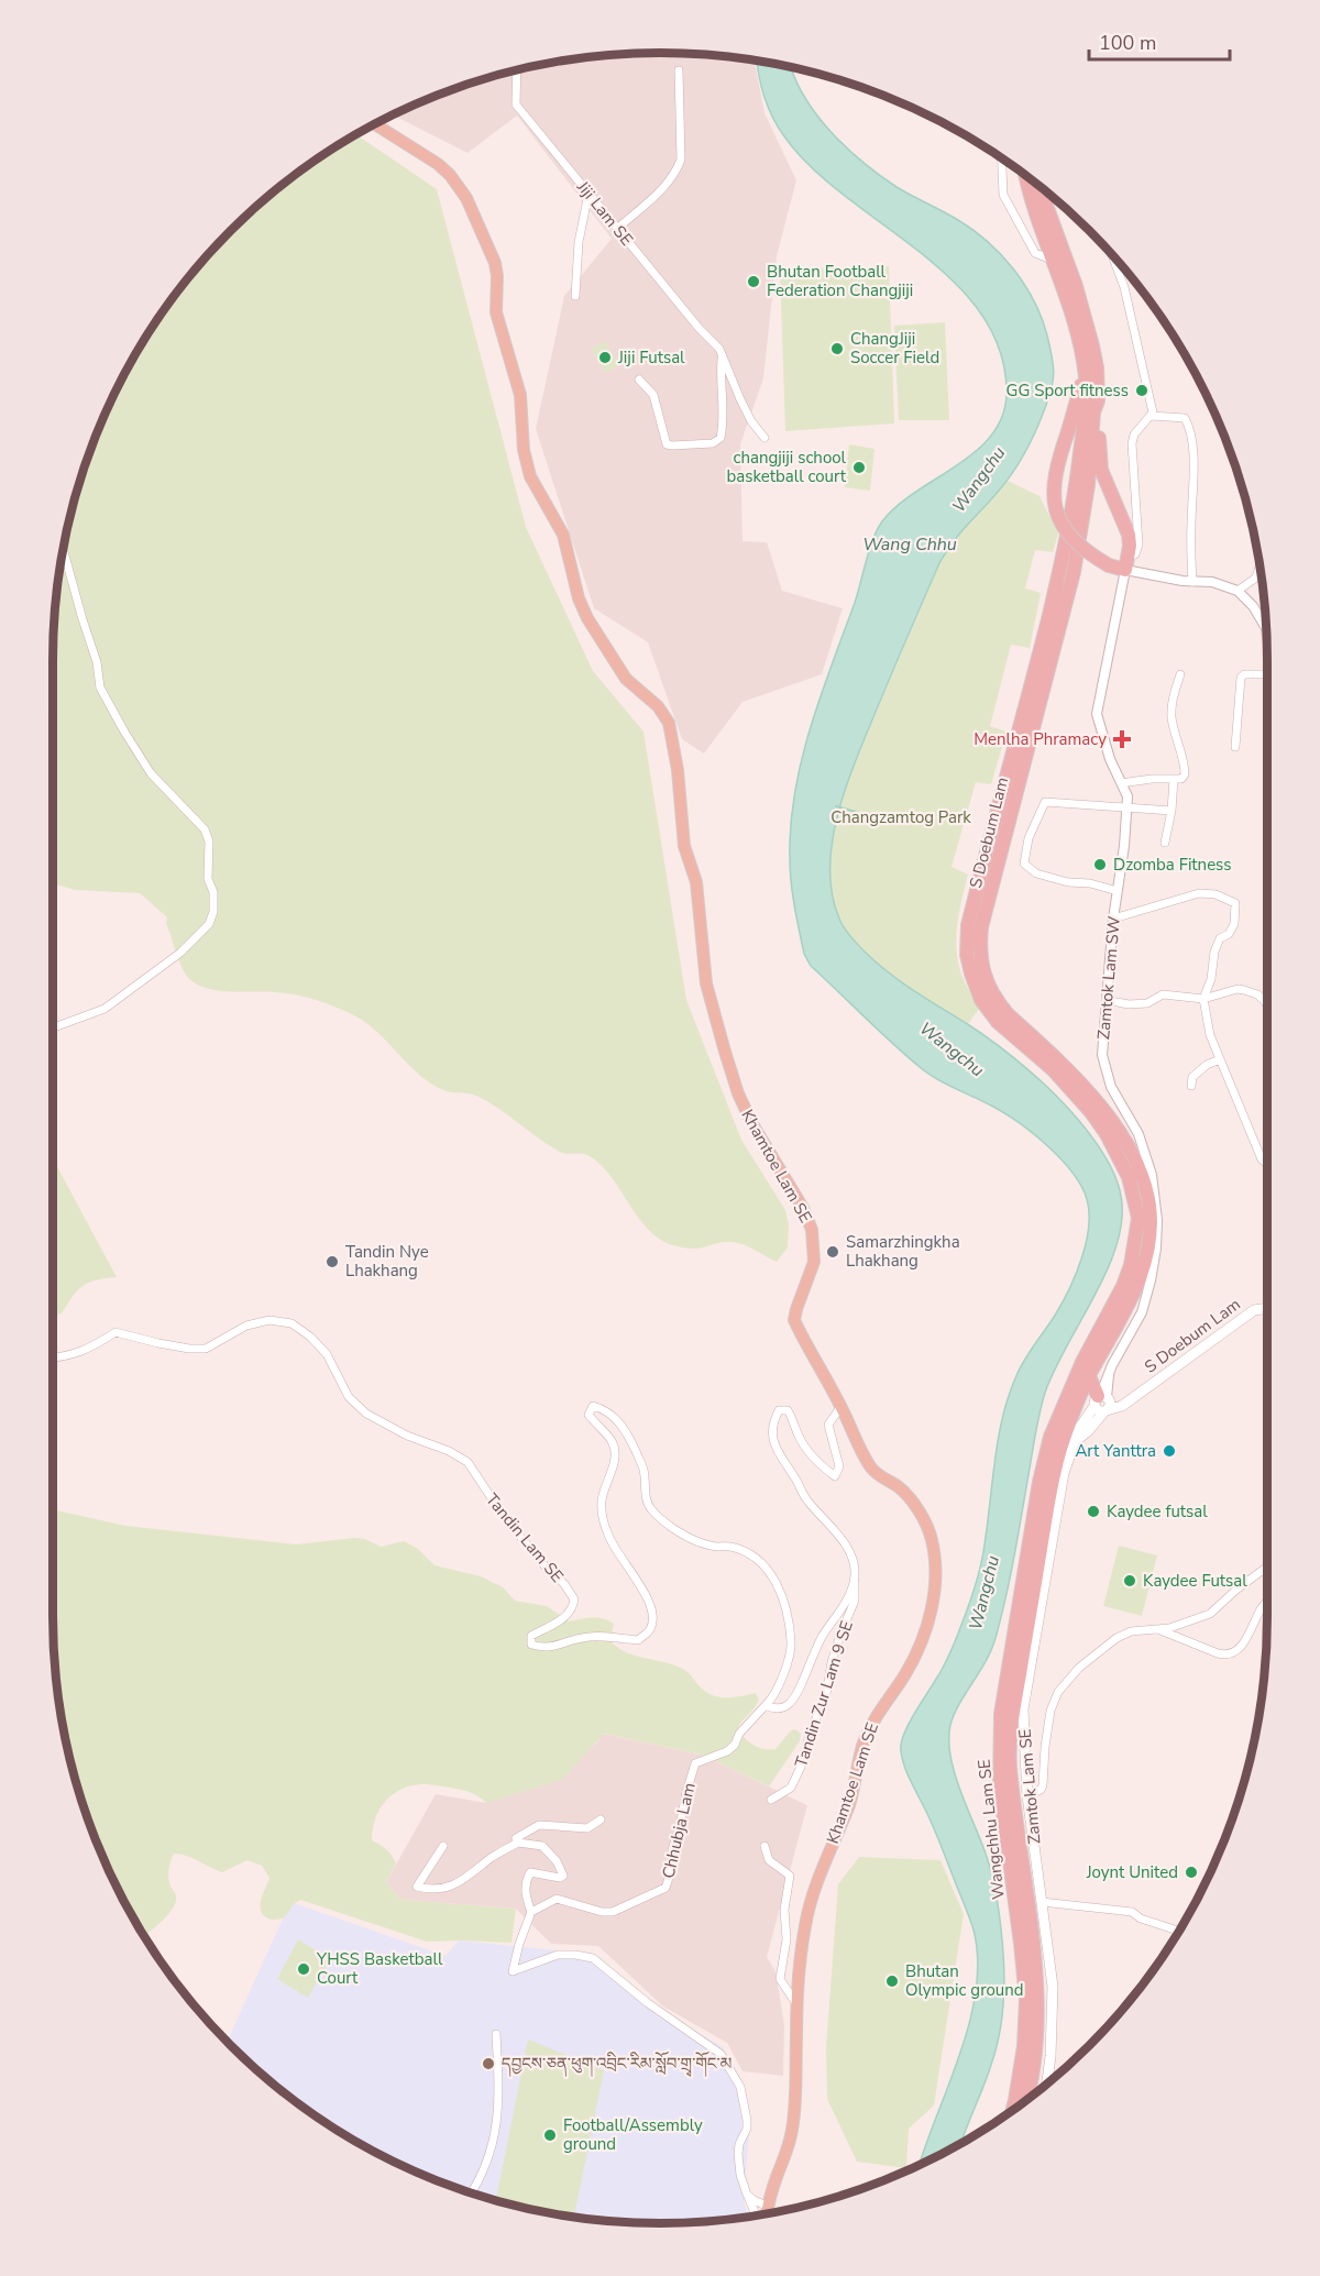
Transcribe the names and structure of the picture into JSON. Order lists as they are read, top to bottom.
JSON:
{
  "streets": {
    "highway": ["S Doebum Lam", "Wangchhu Lam SE"],
    "main road": ["Khamtoe Lam SE", "Zamtok Lam SE"],
    "street": [
      "Jiji Lam SE",
      "Zamtok Lam SW",
      "Tandin Lam SE",
      "Tandin Zur Lam 9 SE",
      "Chhubja Lam"
    ]
  },
  "crossings": [
    ["S Doebum Lam", "Zamtok Lam SW"],
    ["S Doebum Lam", "Zamtok Lam SE"],
    ["S Doebum Lam", "Wangchhu Lam SE"],
    ["Zamtok Lam SW", "Zamtok Lam SE"],
    ["Tandin Lam SE", "Chhubja Lam"]
  ],
  "water": ["Wangchu", "Wang Chhu"],
  "parks": ["Changzamtog Park"],
  "places": {
    "other": [
      "Bhutan Football Federation Changjiji",
      "ChangJiji Soccer Field",
      "Jiji Futsal",
      "GG Sport fitness",
      "changjiji school basketball court",
      "Dzomba Fitness",
      "Samarzhingkha Lhakhang",
      "Tandin Nye Lhakhang",
      "Art Yanttra",
      "Kaydee futsal",
      "Kaydee Futsal",
      "Joynt United",
      "YHSS Basketball Court",
      "Bhutan Olympic ground",
      "དབྱངས་ཅན་ཕུག་འབྲིང་རིམ་སློབ་གྲྭ་གོང་མ",
      "Football/Assembly ground"
    ],
    "health": ["Menlha Phramacy"]
  },
  "scale_bar": "100 m"
}
